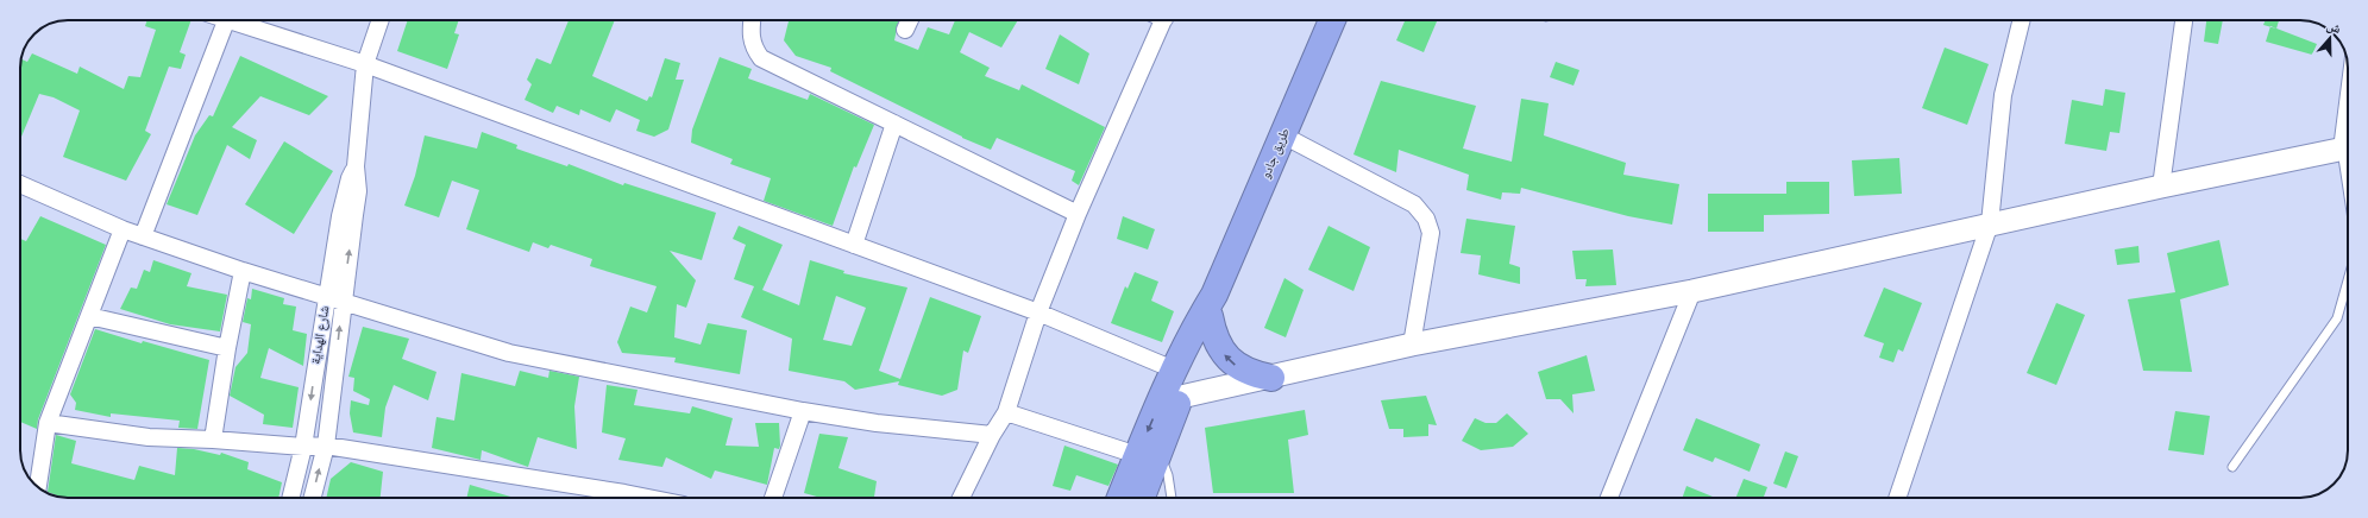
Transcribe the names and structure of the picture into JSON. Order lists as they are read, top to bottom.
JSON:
{
  "streets": {
    "highway": ["طريق جادو"],
    "street": ["شارع الهداية"]
  },
  "north": "top"
}
